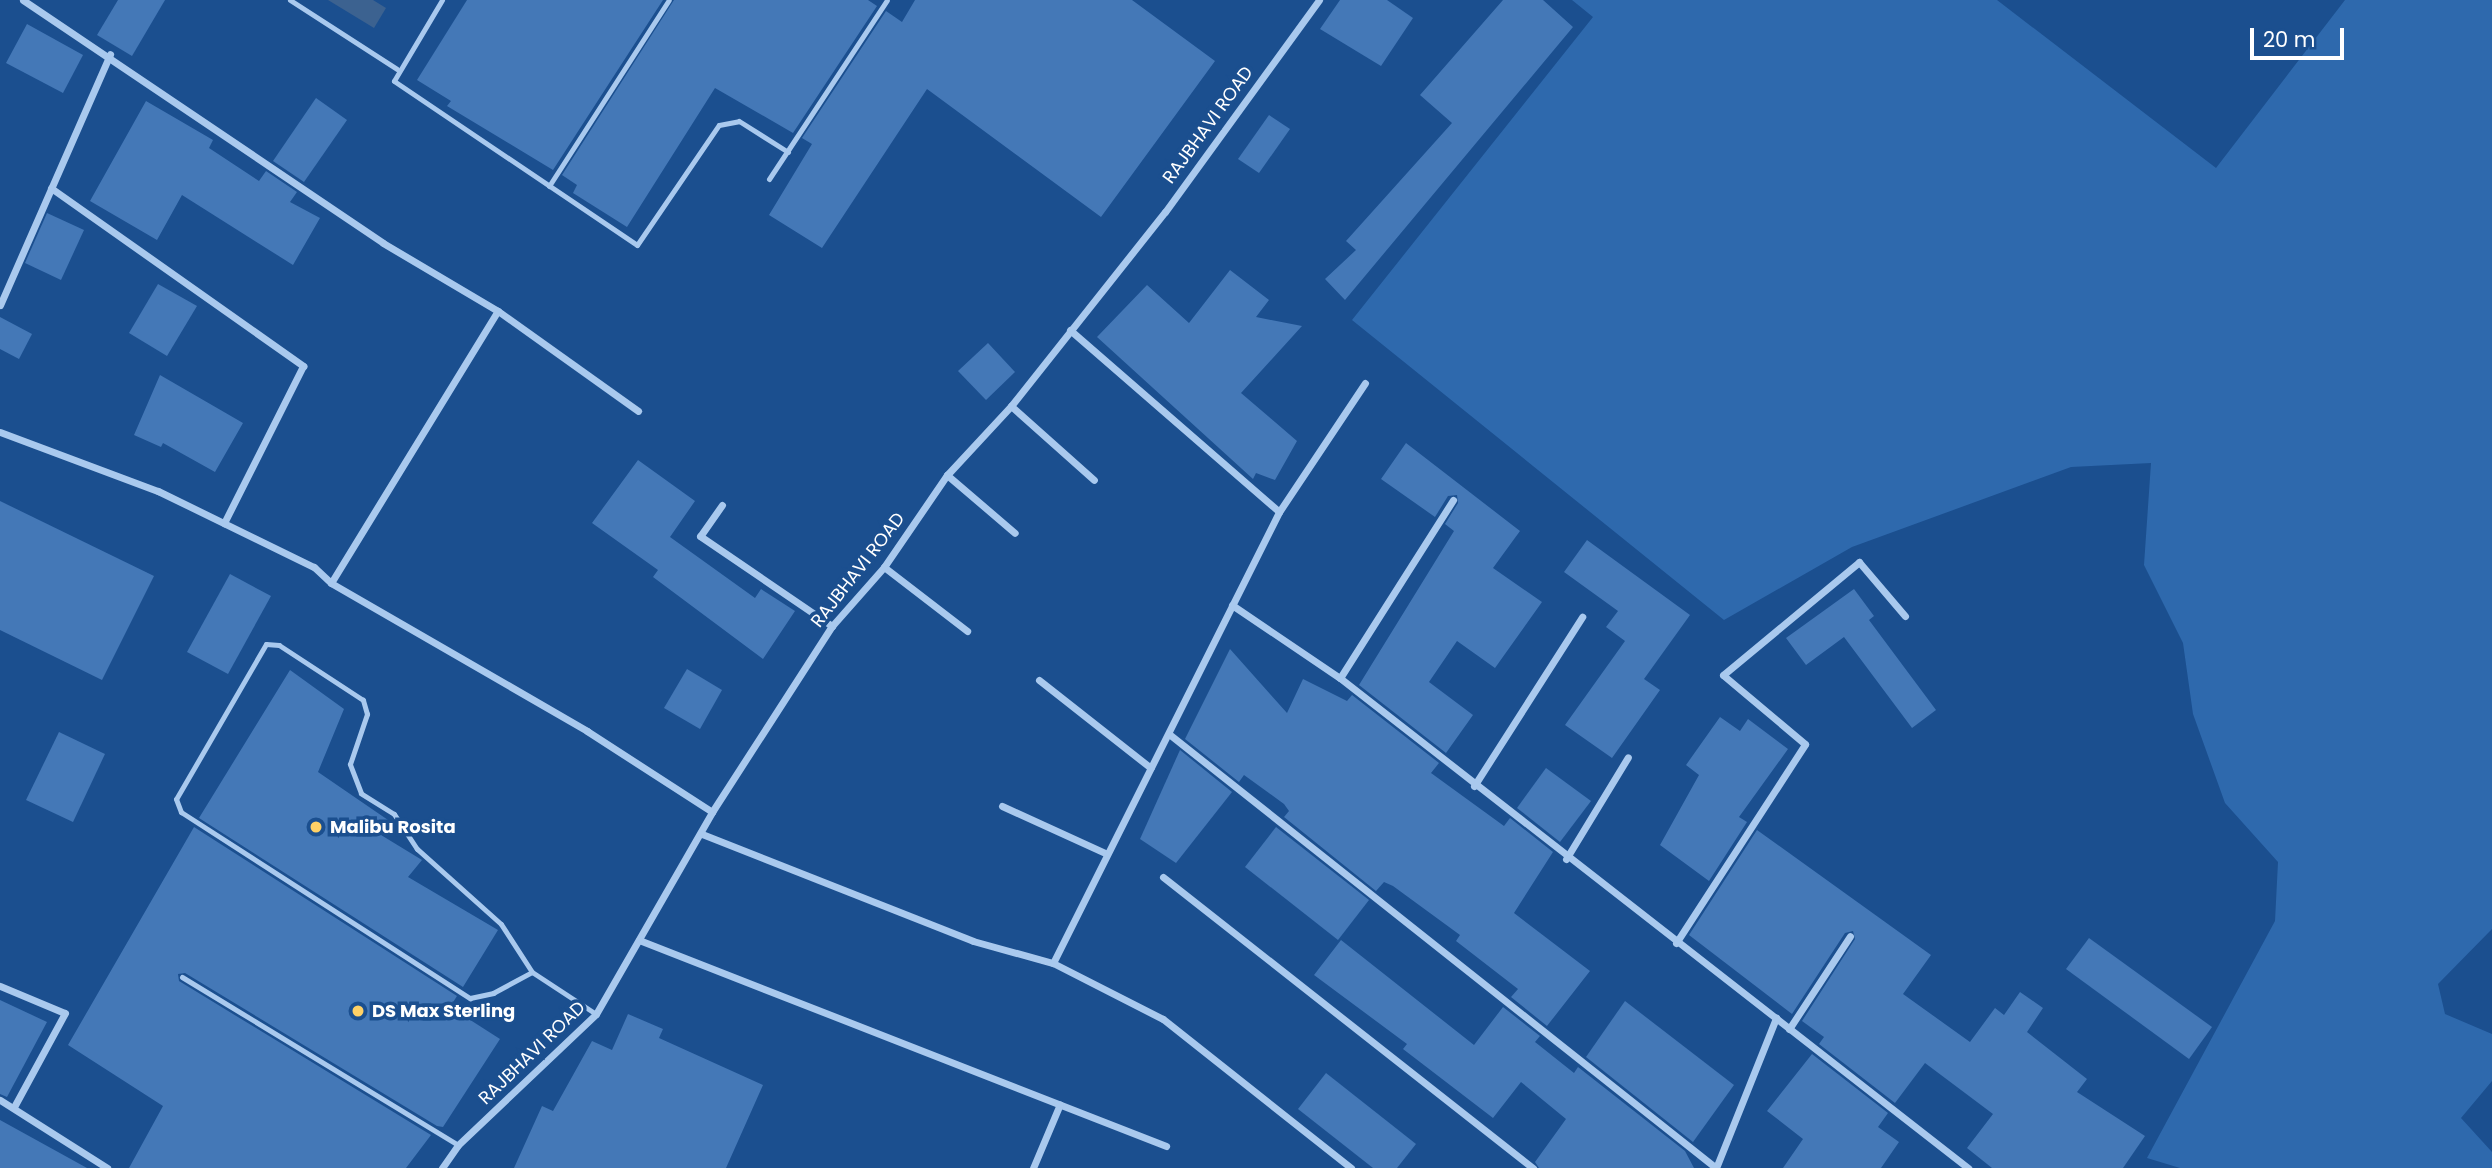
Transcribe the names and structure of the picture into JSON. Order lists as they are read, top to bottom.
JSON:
{
  "streets": {
    "street": ["RAJBHAVI ROAD"]
  },
  "places": ["Malibu Rosita", "DS Max Sterling"],
  "scale_bar": "20 m"
}
